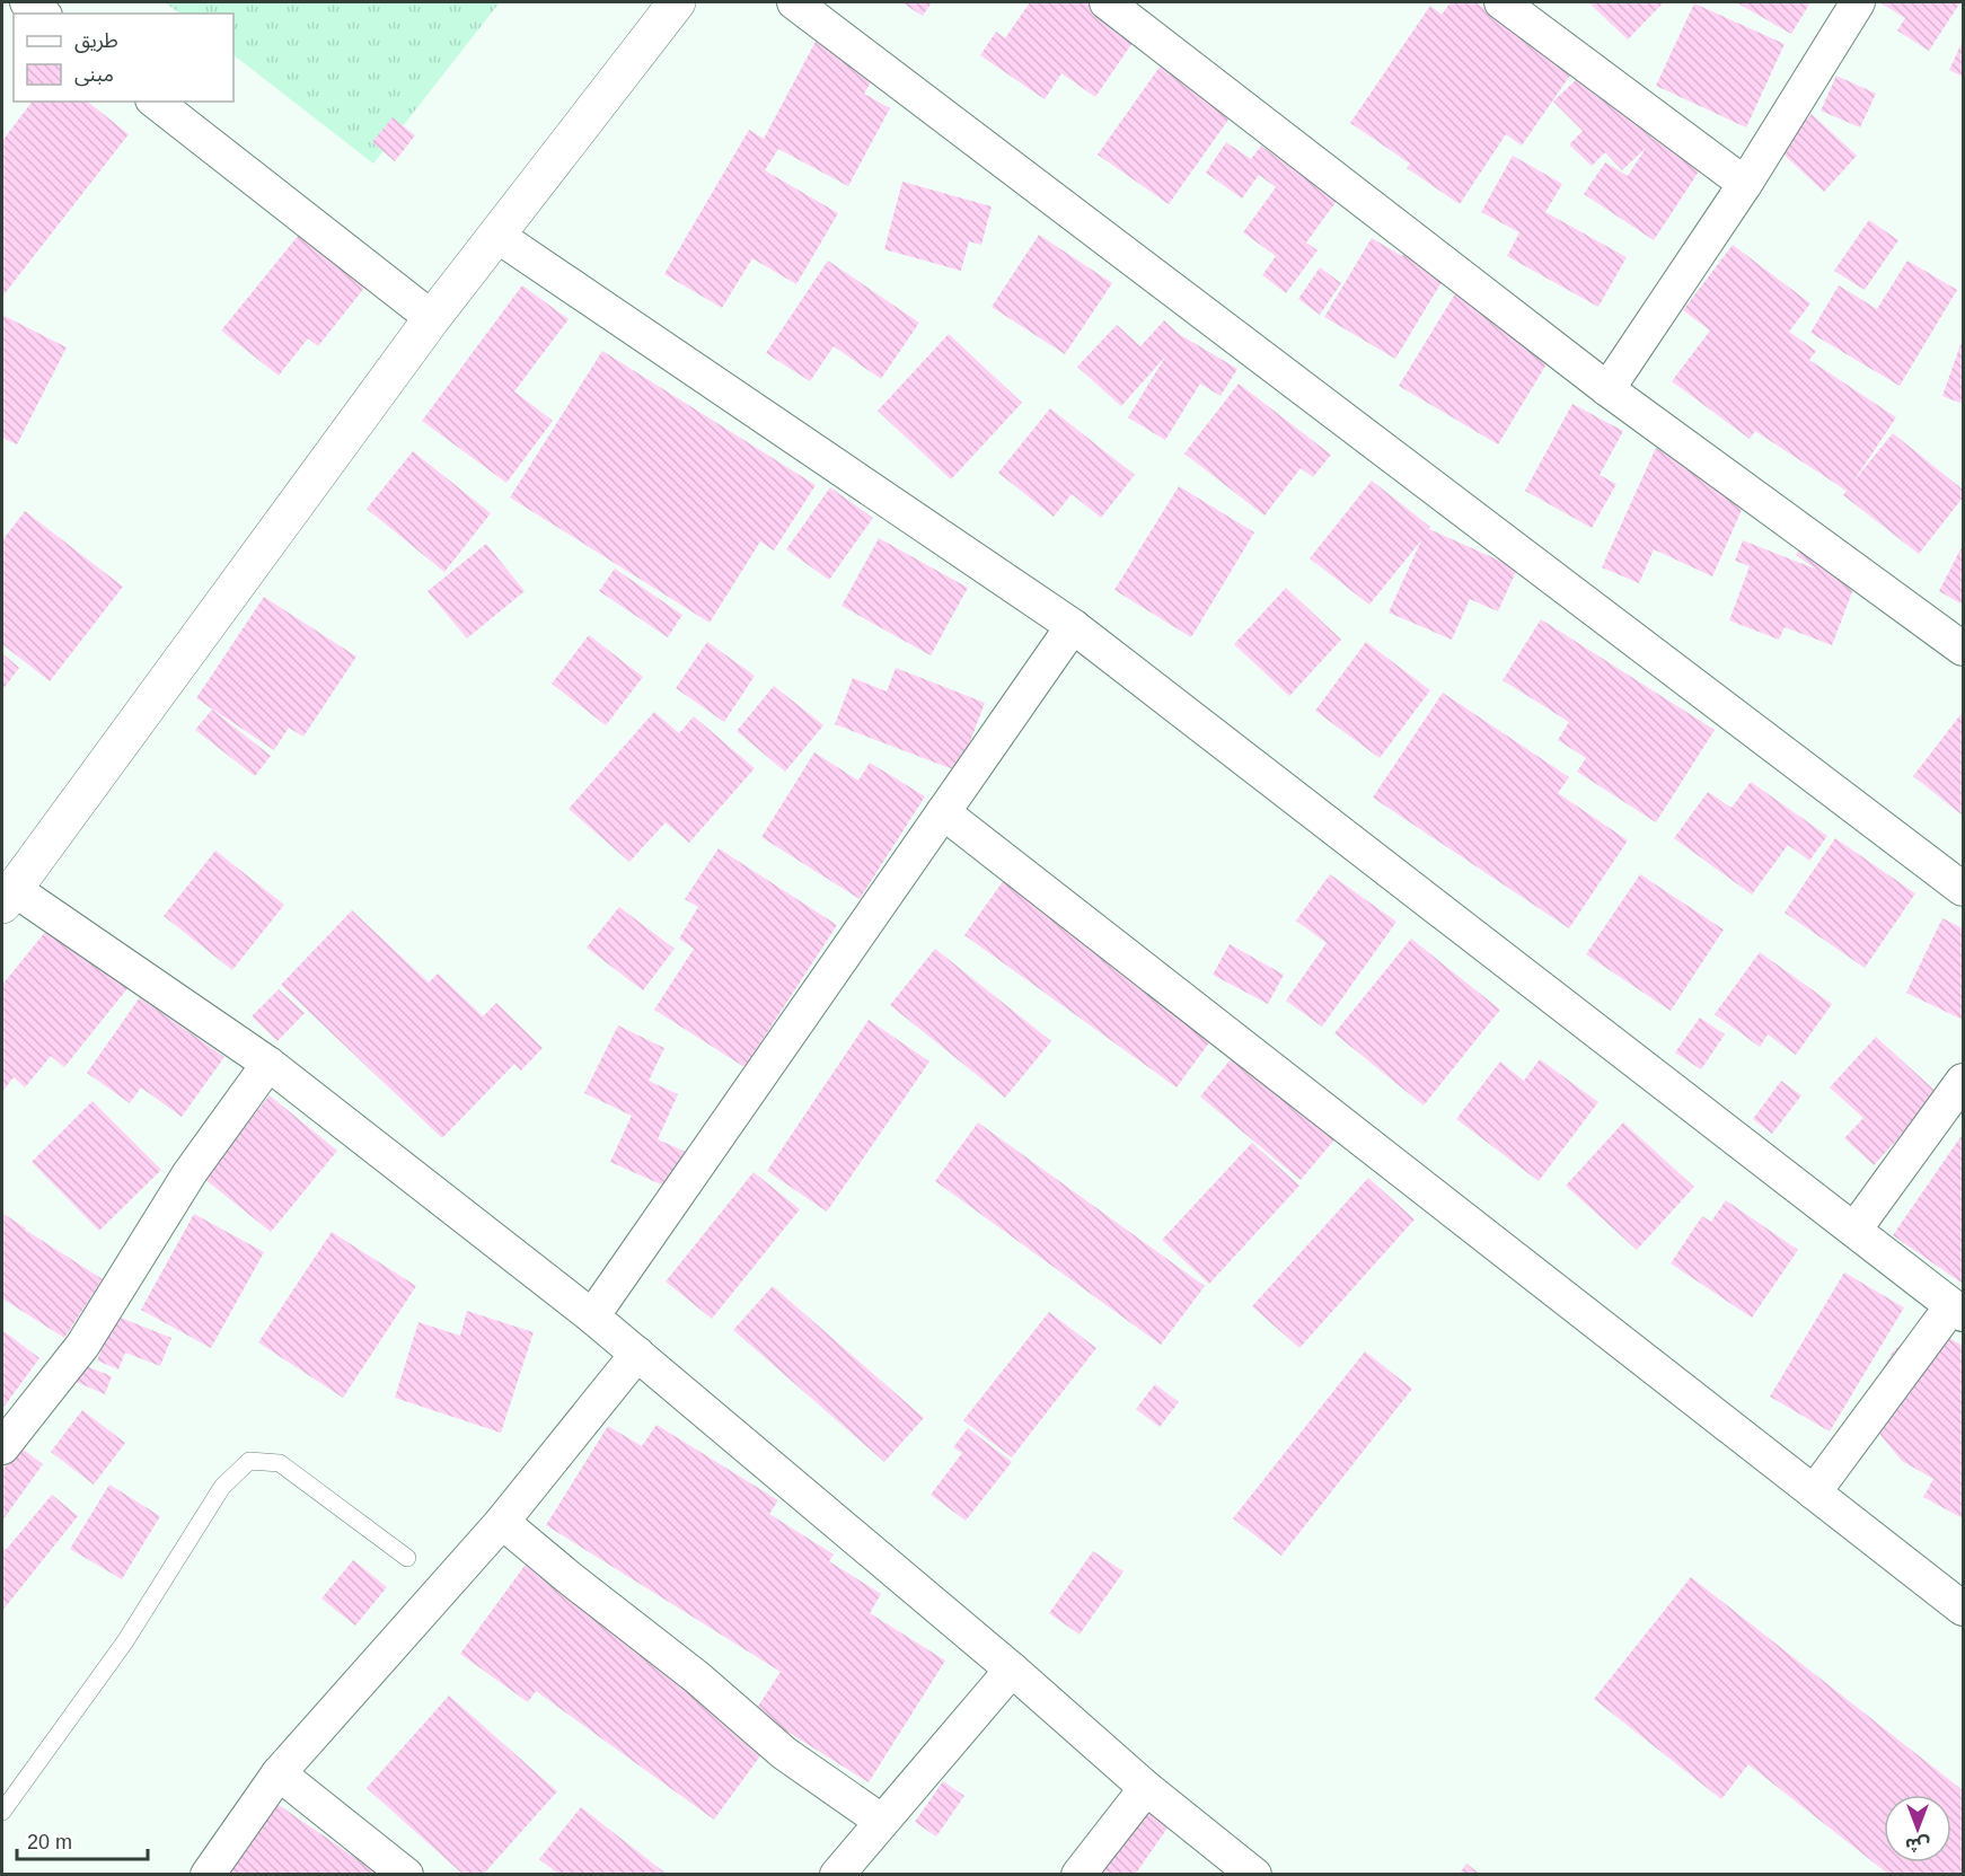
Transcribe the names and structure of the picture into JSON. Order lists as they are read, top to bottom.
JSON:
{
  "legend": ["طريق", "مبنى"],
  "scale_bar": "20 m",
  "north": "bottom"
}
